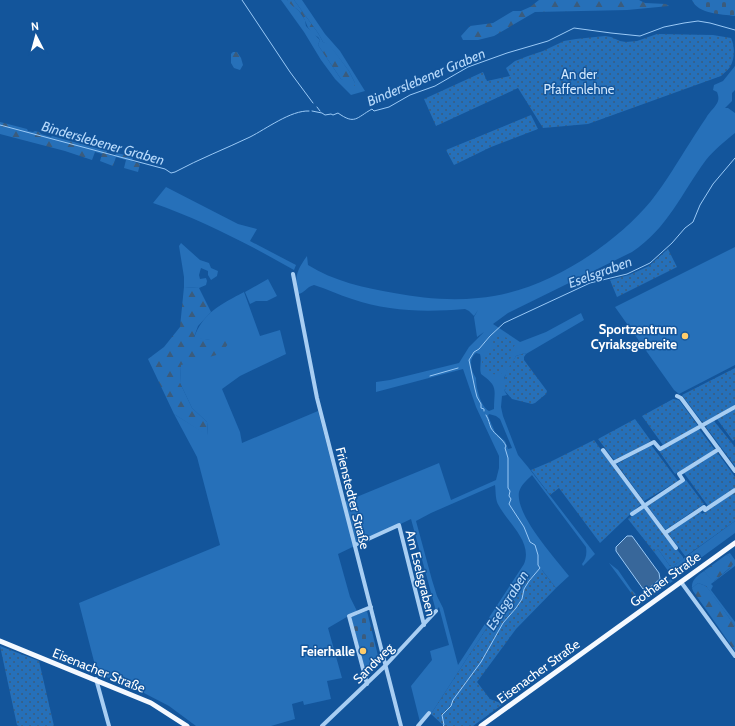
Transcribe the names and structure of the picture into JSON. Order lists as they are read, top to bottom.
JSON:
{
  "streets": {
    "main road": ["Gothaer Straße", "Eisenacher Straße"],
    "street": ["Frienstedter Straße", "Am Eselsgraben", "Sandweg"]
  },
  "crossings": [
    ["Frienstedter Straße", "Am Eselsgraben"],
    ["Frienstedter Straße", "Sandweg"],
    ["Am Eselsgraben", "Sandweg"],
    ["Gothaer Straße", "Eisenacher Straße"]
  ],
  "water": ["Binderslebener Graben", "Eselsgraben"],
  "parks": ["An der Pfaffenlehne"],
  "places": ["Sportzentrum Cyriaksgebreite", "Feierhalle"],
  "north": "top"
}
